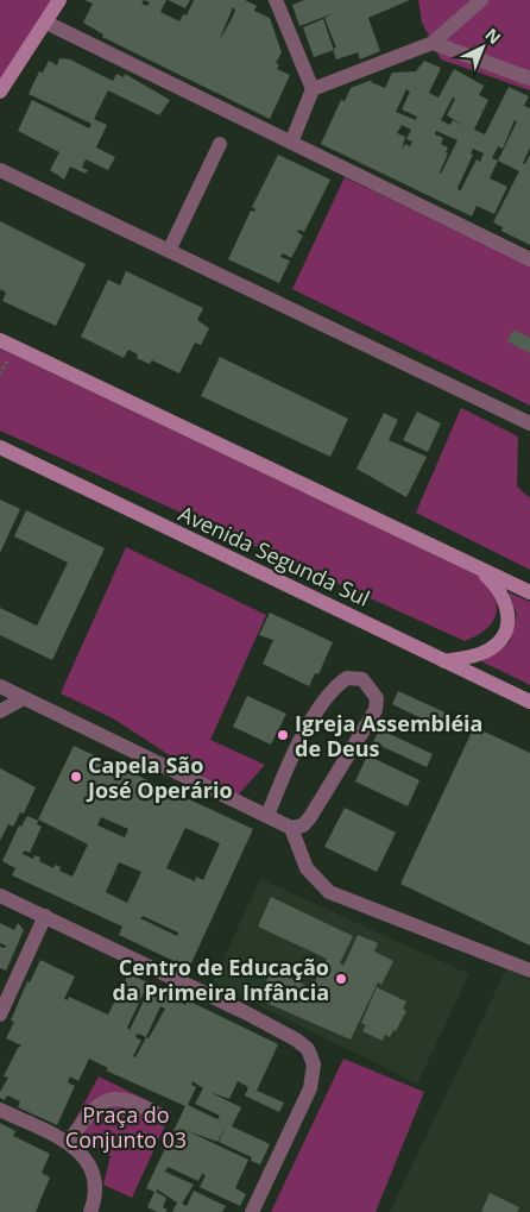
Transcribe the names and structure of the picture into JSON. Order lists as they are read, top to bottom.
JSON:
{
  "streets": {
    "main road": ["Avenida Segunda Sul"]
  },
  "parks": ["Praça do Conjunto 03"],
  "places": ["Igreja Assembléia de Deus", "Capela São José Operário", "Centro de Educação da Primeira Infância"],
  "north": "top right"
}
